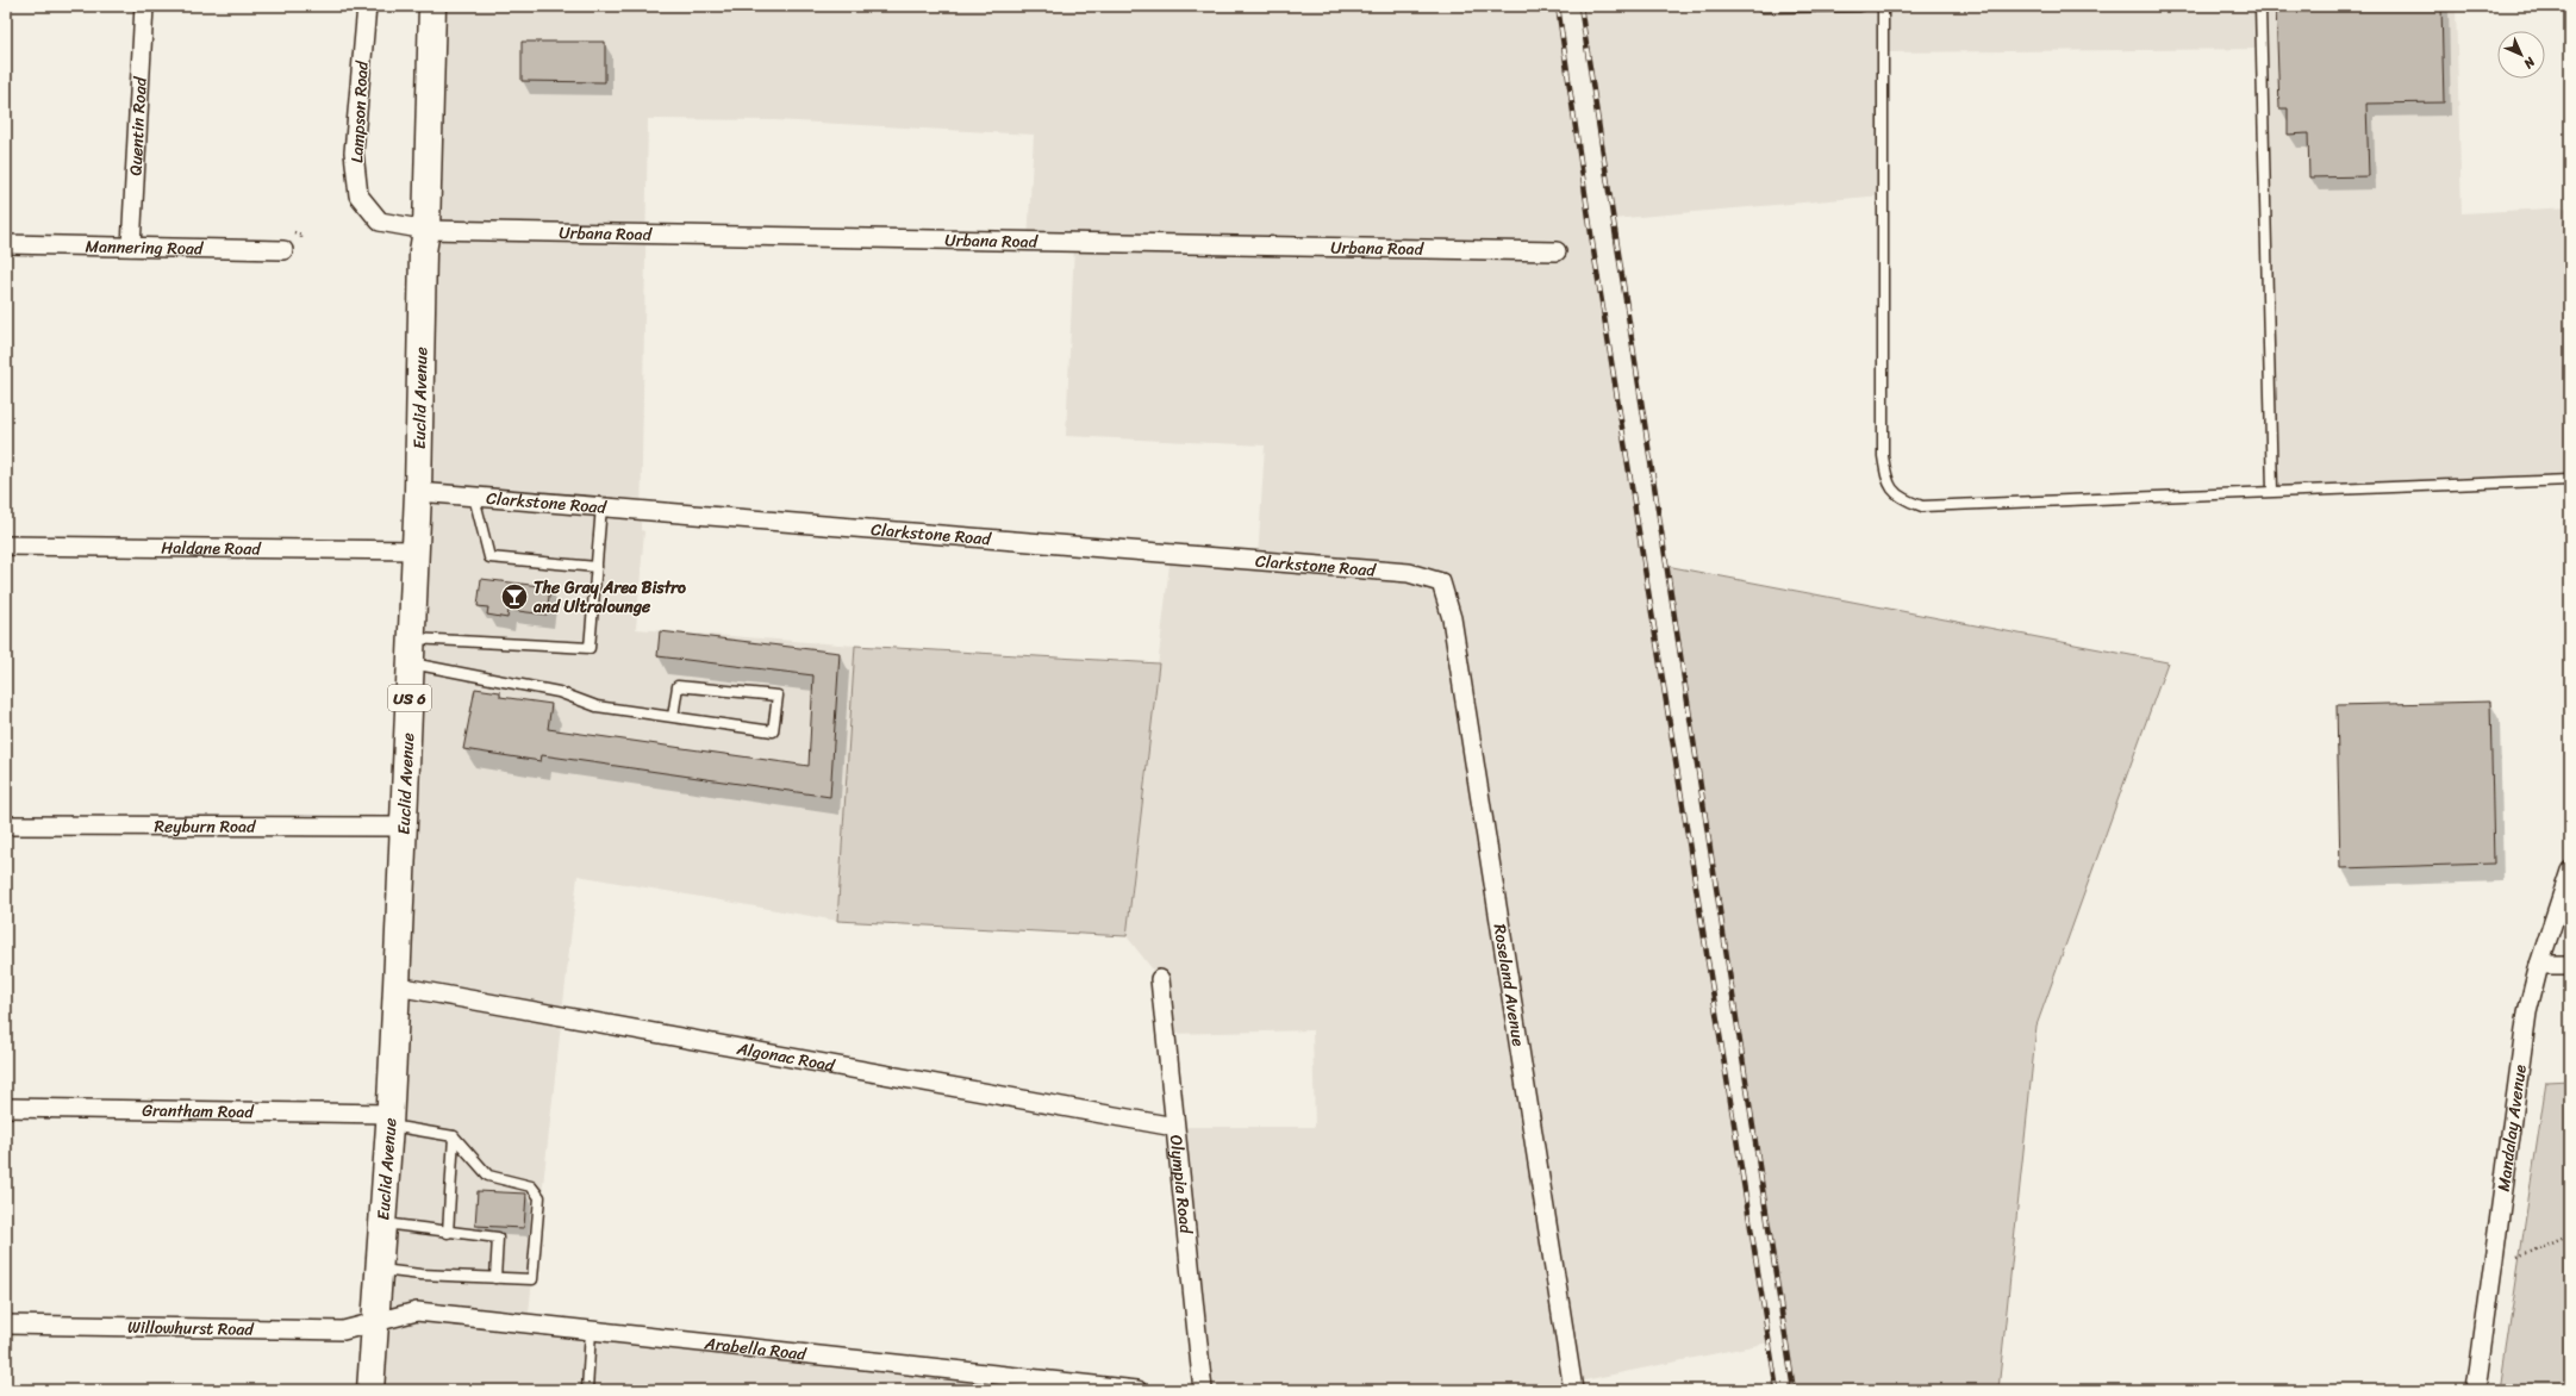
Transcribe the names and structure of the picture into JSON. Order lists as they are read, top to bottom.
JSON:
{
  "streets": {
    "main road": ["Euclid Avenue", "US 6"],
    "street": [
      "Lampson Road",
      "Quentin Road",
      "Urbana Road",
      "Mannering Road",
      "Clarkstone Road",
      "Haldane Road",
      "Reyburn Road",
      "Roseland Avenue",
      "Algonac Road",
      "Grantham Road",
      "Mandalay Avenue",
      "Olympia Road",
      "Willowhurst Road",
      "Arabella Road"
    ]
  },
  "crossings": [
    ["Lampson Road", "Urbana Road"],
    ["Lampson Road", "Euclid Avenue"],
    ["Quentin Road", "Mannering Road"],
    ["Urbana Road", "Euclid Avenue"],
    ["Euclid Avenue", "Clarkstone Road"],
    ["Euclid Avenue", "Haldane Road"],
    ["Euclid Avenue", "Reyburn Road"],
    ["Euclid Avenue", "Algonac Road"],
    ["Euclid Avenue", "Grantham Road"],
    ["Euclid Avenue", "Willowhurst Road"],
    ["Euclid Avenue", "Arabella Road"],
    ["Clarkstone Road", "Roseland Avenue"],
    ["Algonac Road", "Olympia Road"],
    ["Willowhurst Road", "Arabella Road"]
  ],
  "places": {
    "bar": ["The Gray Area Bistro and Ultralounge"]
  },
  "north": "bottom right"
}
